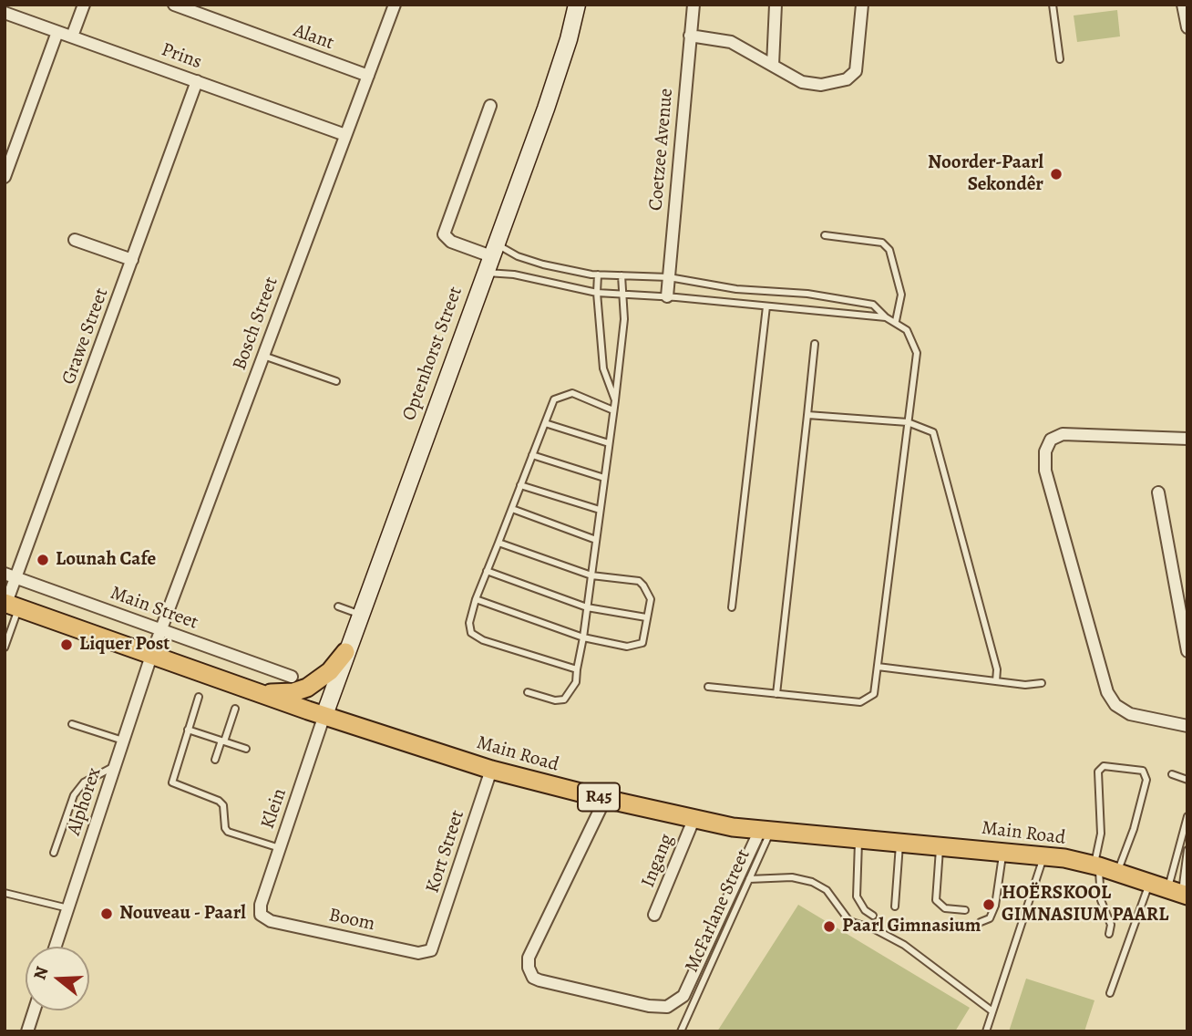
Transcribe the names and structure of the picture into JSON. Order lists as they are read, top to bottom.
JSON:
{
  "streets": {
    "main road": ["Optenhorst Street", "Main Road", "R45"],
    "street": [
      "Alant",
      "Prins",
      "Coetzee Avenue",
      "Bosch Street",
      "Grawe Street",
      "Main Street",
      "Alphorex",
      "Klein",
      "Kort Street",
      "Ingang",
      "Boom"
    ],
    "lane": ["McFarlane Street"]
  },
  "crossings": [
    ["Alant", "Bosch Street"],
    ["Prins", "Bosch Street"],
    ["Prins", "Grawe Street"],
    ["Bosch Street", "Main Street"],
    ["Bosch Street", "Main Road"],
    ["Bosch Street", "Alphorex"],
    ["Grawe Street", "Main Street"],
    ["Grawe Street", "Main Road"],
    ["Optenhorst Street", "Main Road"],
    ["Optenhorst Street", "Klein"],
    ["Main Road", "Alphorex"],
    ["Main Road", "Klein"],
    ["Main Road", "Kort Street"],
    ["Main Road", "Ingang"],
    ["Main Road", "McFarlane Street"],
    ["Klein", "Boom"],
    ["Kort Street", "Boom"]
  ],
  "places": [
    "Noorder-Paarl Sekondêr",
    "Lounah Cafe",
    "Liquer Post",
    "HOËRSKOOL GIMNASIUM PAARL",
    "Nouveau - Paarl",
    "Paarl Gimnasium"
  ],
  "north": "left"
}
